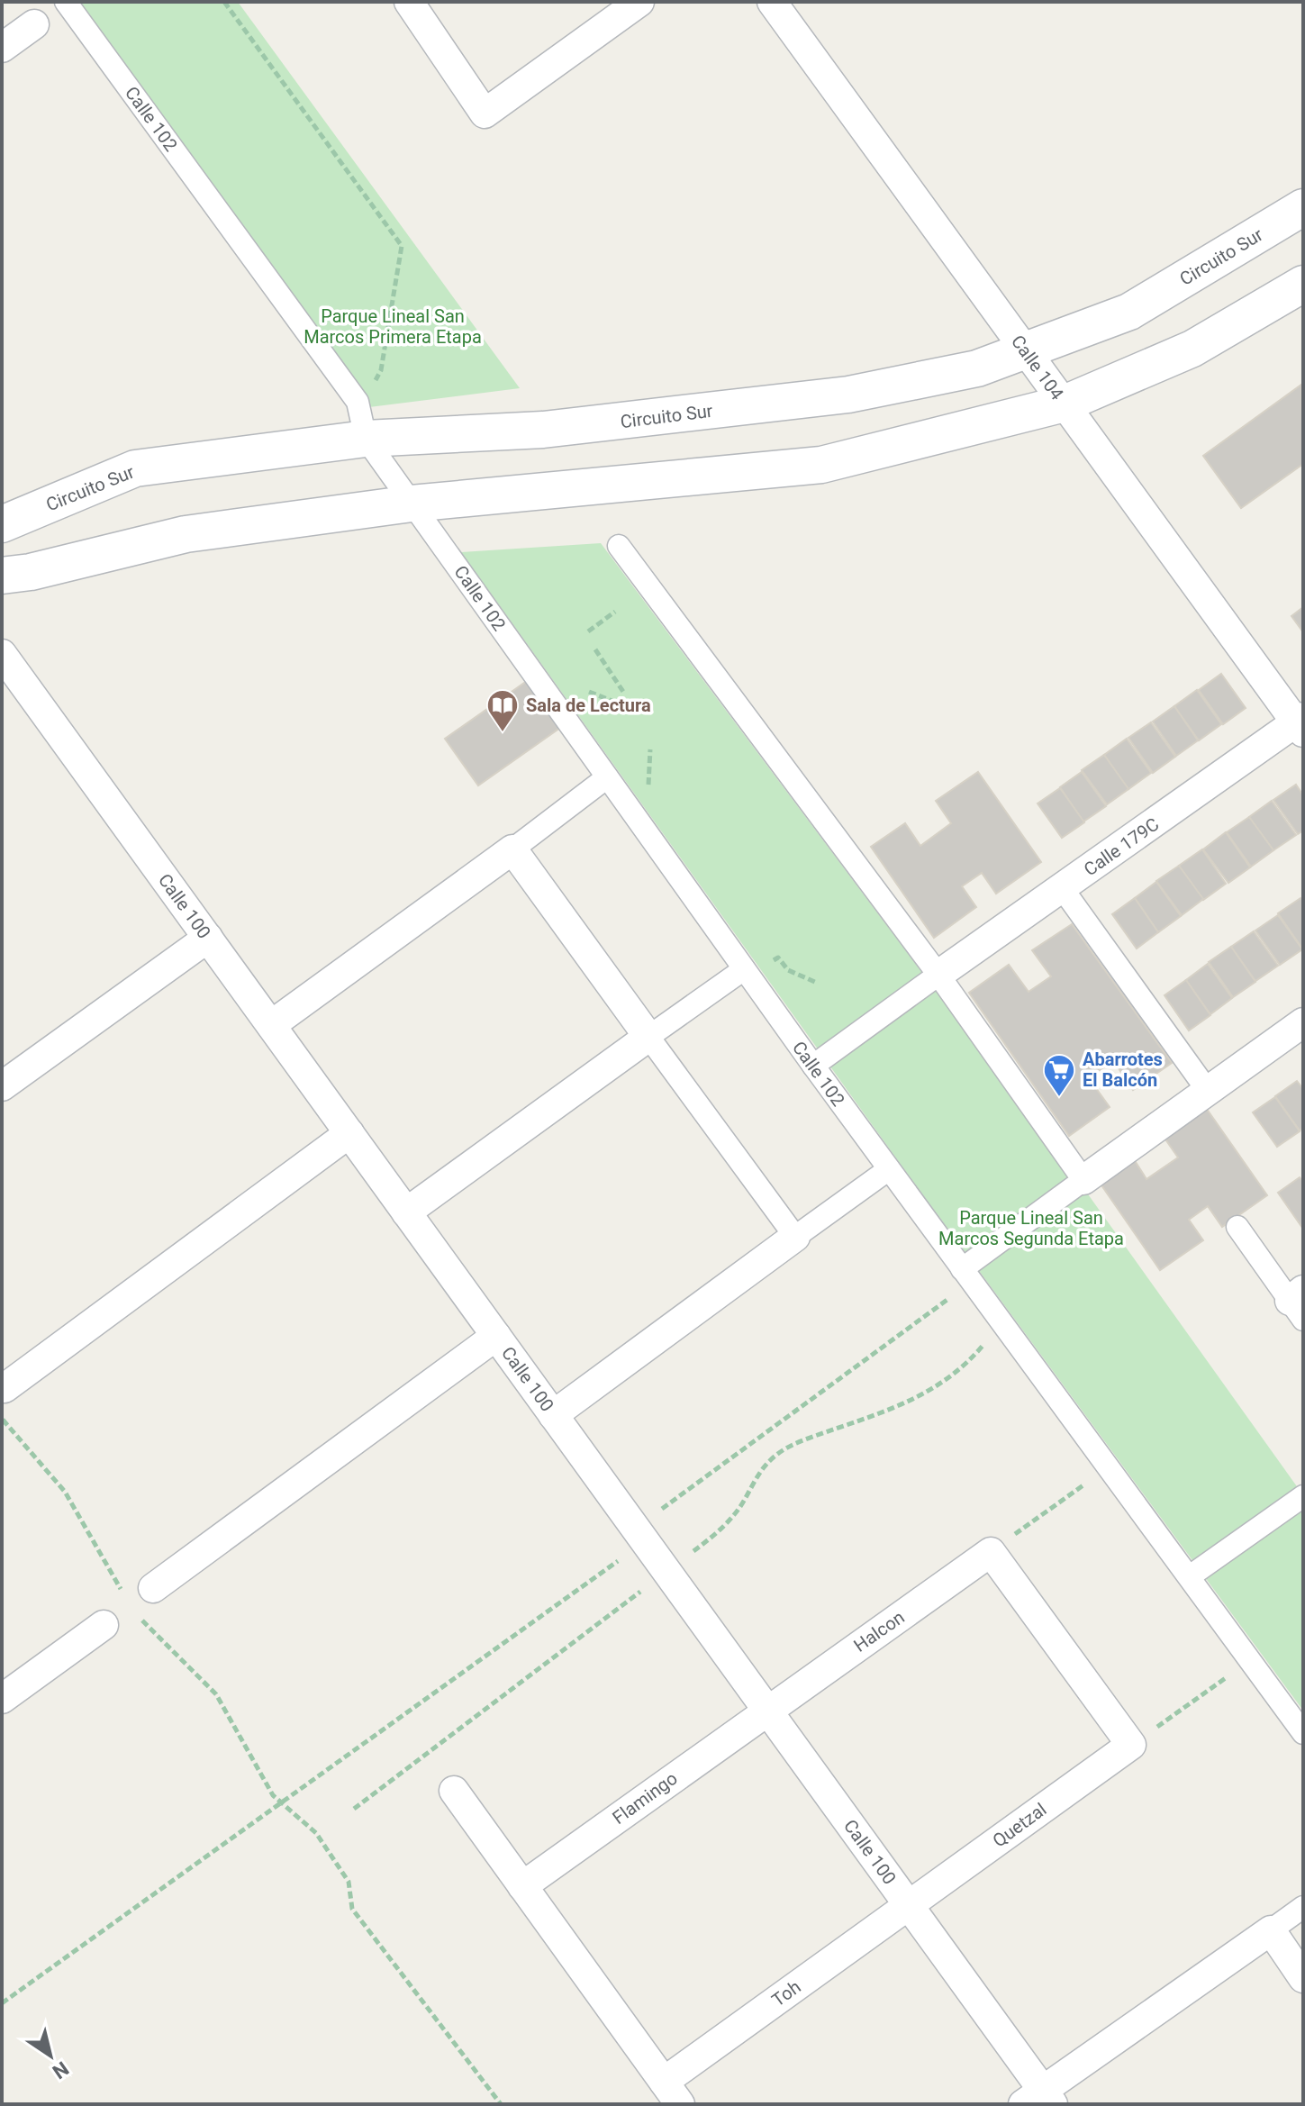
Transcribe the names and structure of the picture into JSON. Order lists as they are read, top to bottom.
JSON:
{
  "streets": {
    "street": [
      "Calle 102",
      "Circuito Sur",
      "Calle 104",
      "Calle 179C",
      "Calle 100",
      "Halcon",
      "Flamingo",
      "Quetzal",
      "Toh"
    ]
  },
  "crossings": [
    ["Calle 102", "Circuito Sur"],
    ["Circuito Sur", "Calle 104"],
    ["Calle 104", "Calle 179C"],
    ["Calle 100", "Halcon"],
    ["Calle 100", "Flamingo"],
    ["Calle 100", "Quetzal"],
    ["Calle 100", "Toh"],
    ["Halcon", "Flamingo"],
    ["Quetzal", "Toh"]
  ],
  "parks": ["Parque Lineal San Marcos Primera Etapa", "Parque Lineal San Marcos Segunda Etapa"],
  "places": {
    "library": ["Sala de Lectura"],
    "supermarket": ["Abarrotes El Balcón"]
  },
  "north": "bottom right"
}
